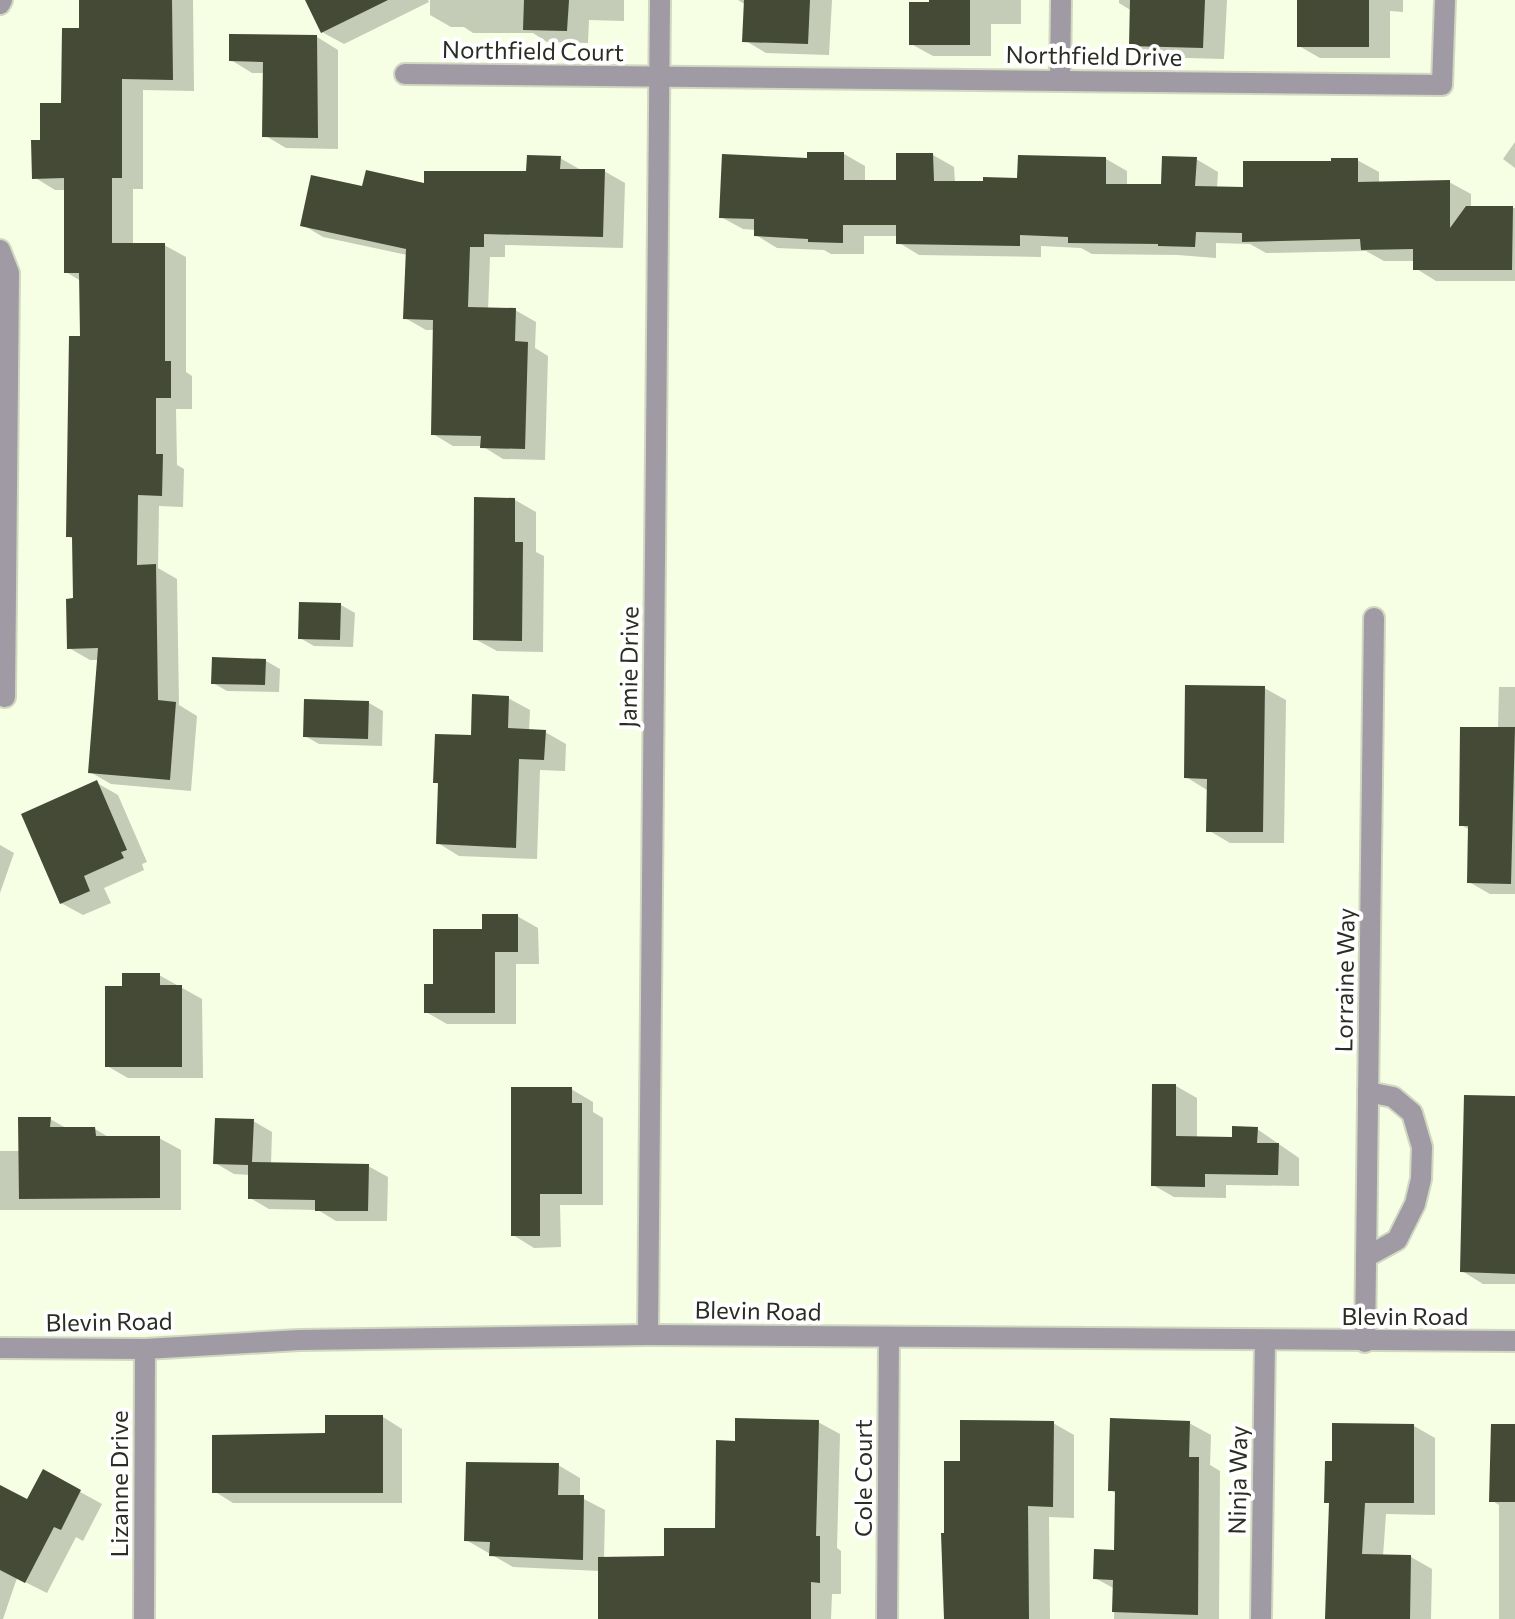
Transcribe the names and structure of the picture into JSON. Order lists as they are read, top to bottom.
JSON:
{
  "streets": {
    "street": [
      "Northfield Court",
      "Northfield Drive",
      "Jamie Drive",
      "Lorraine Way",
      "Blevin Road",
      "Cole Court",
      "Ninja Way",
      "Lizanne Drive"
    ]
  },
  "crossings": [
    ["Northfield Court", "Northfield Drive"],
    ["Northfield Court", "Jamie Drive"],
    ["Northfield Drive", "Jamie Drive"],
    ["Jamie Drive", "Blevin Road"],
    ["Lorraine Way", "Blevin Road"],
    ["Blevin Road", "Cole Court"],
    ["Blevin Road", "Ninja Way"],
    ["Blevin Road", "Lizanne Drive"]
  ]
}
